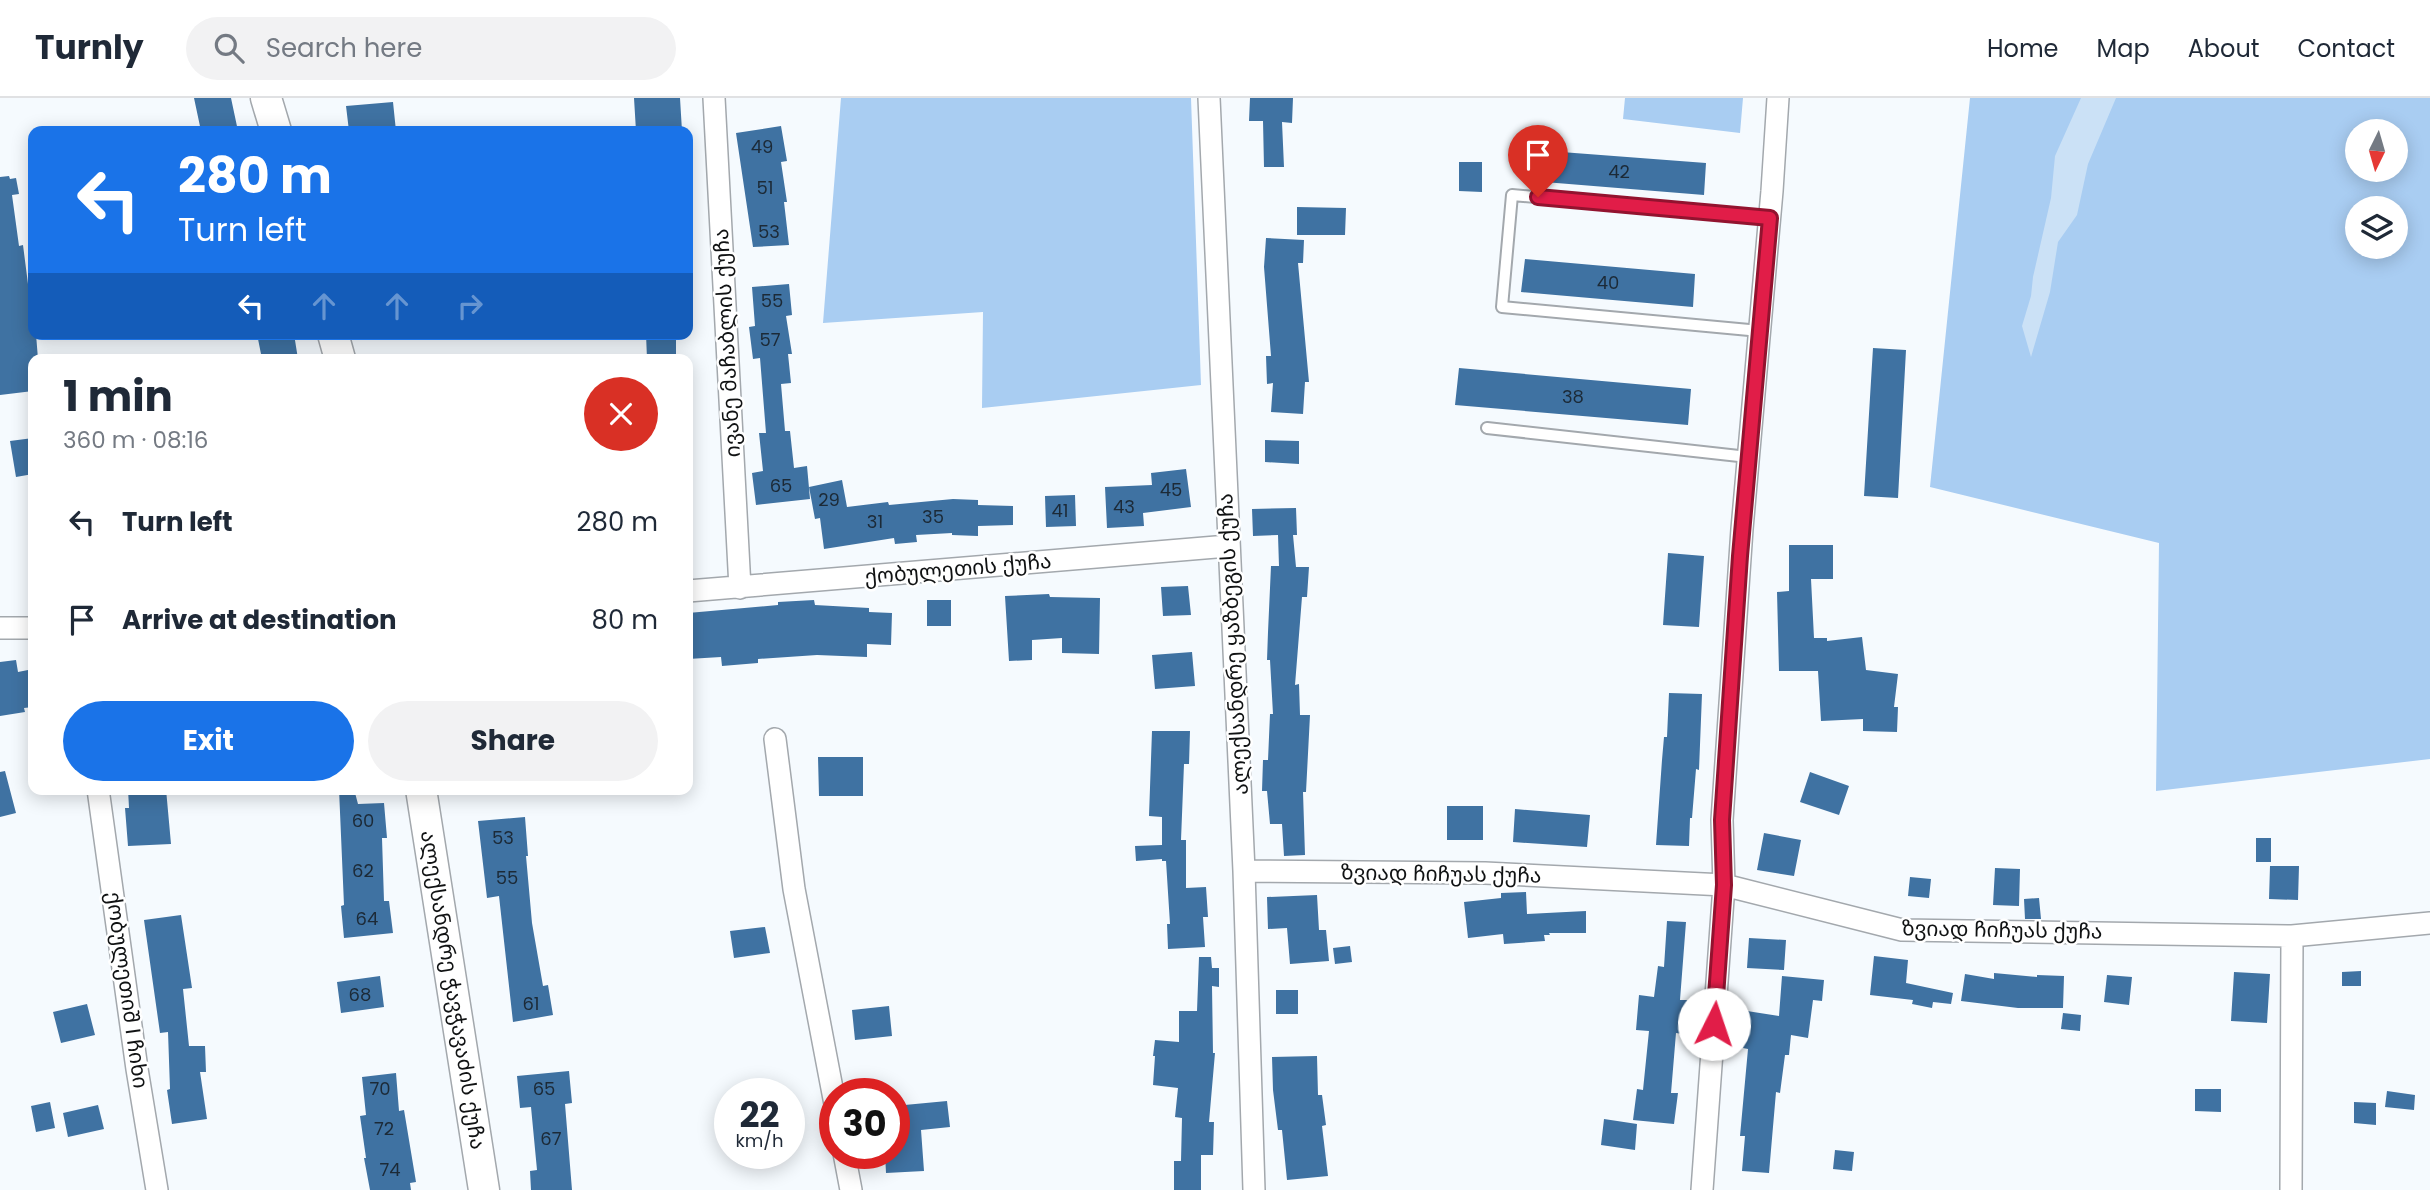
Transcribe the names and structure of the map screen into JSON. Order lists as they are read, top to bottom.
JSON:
{
  "streets": {
    "street": [
      "ივანე მაჩაბლის ქუჩა",
      "ქობულეთის ქუჩა",
      "ალექსანდრე ყაზბეგის ქუჩა",
      "ზვიად ჩიჩუას ქუჩა",
      "ქობულეთიშ I ჩიხი",
      "ალექსანდრე ჭავჭავაძის ქუჩა"
    ]
  },
  "crossings": [
    ["ივანე მაჩაბლის ქუჩა", "ქობულეთის ქუჩა"],
    ["ქობულეთის ქუჩა", "ალექსანდრე ყაზბეგის ქუჩა"],
    ["ალექსანდრე ყაზბეგის ქუჩა", "ზვიად ჩიჩუას ქუჩა"]
  ],
  "house_numbers": [
    "49",
    "42",
    "51",
    "53",
    "40",
    "55",
    "57",
    "38",
    "65",
    "45",
    "29",
    "43",
    "41",
    "35",
    "31",
    "60",
    "53",
    "62",
    "55",
    "64",
    "68",
    "61",
    "70",
    "65",
    "72",
    "67",
    "74"
  ],
  "north": "bottom",
  "page": {
    "header": "Turnly",
    "search": "Search here",
    "nav": [
      "Home",
      "Map",
      "About",
      "Contact"
    ],
    "turn": ["280 m", "Turn left"],
    "heading": ["1 min", "360 m · 08:16"],
    "list": [
      {
        "name": "Turn left",
        "value": "280 m"
      },
      {
        "name": "Arrive at destination",
        "value": "80 m"
      }
    ],
    "buttons": ["Exit", "Share"],
    "speed": "22 km/h",
    "limit": "30"
  }
}
